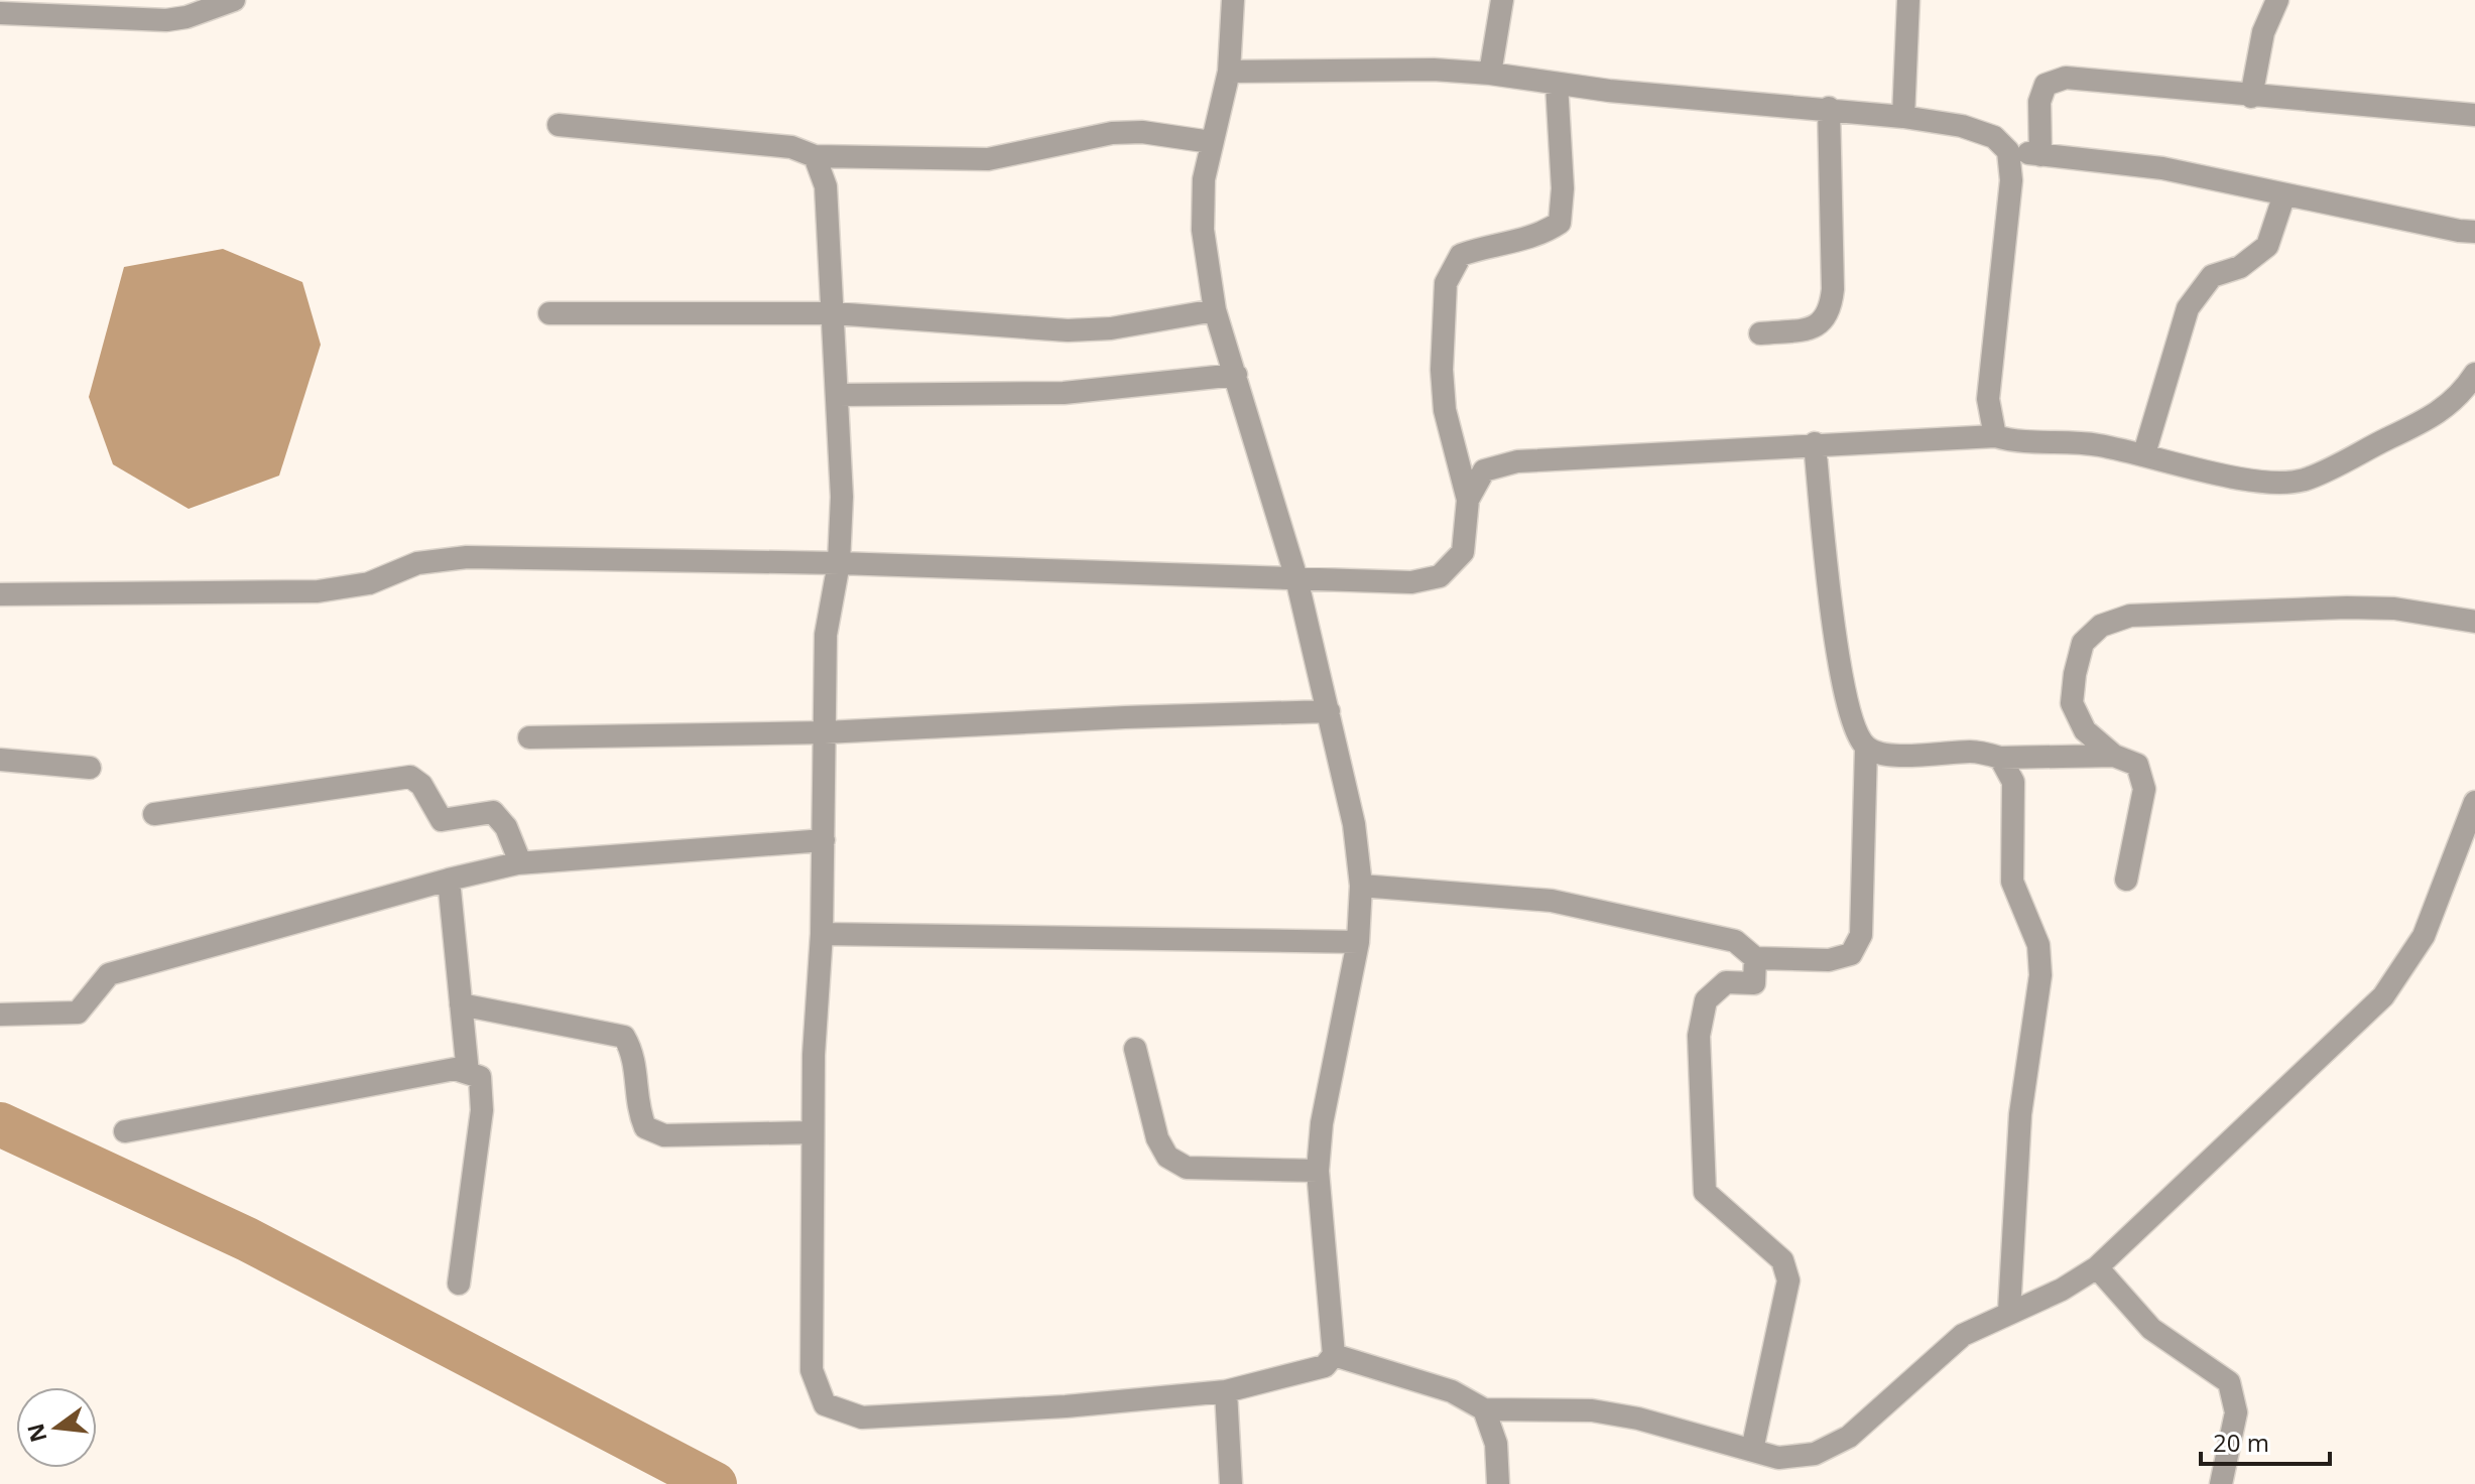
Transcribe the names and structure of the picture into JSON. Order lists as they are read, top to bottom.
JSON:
{
  "scale_bar": "20 m",
  "north": "left"
}
